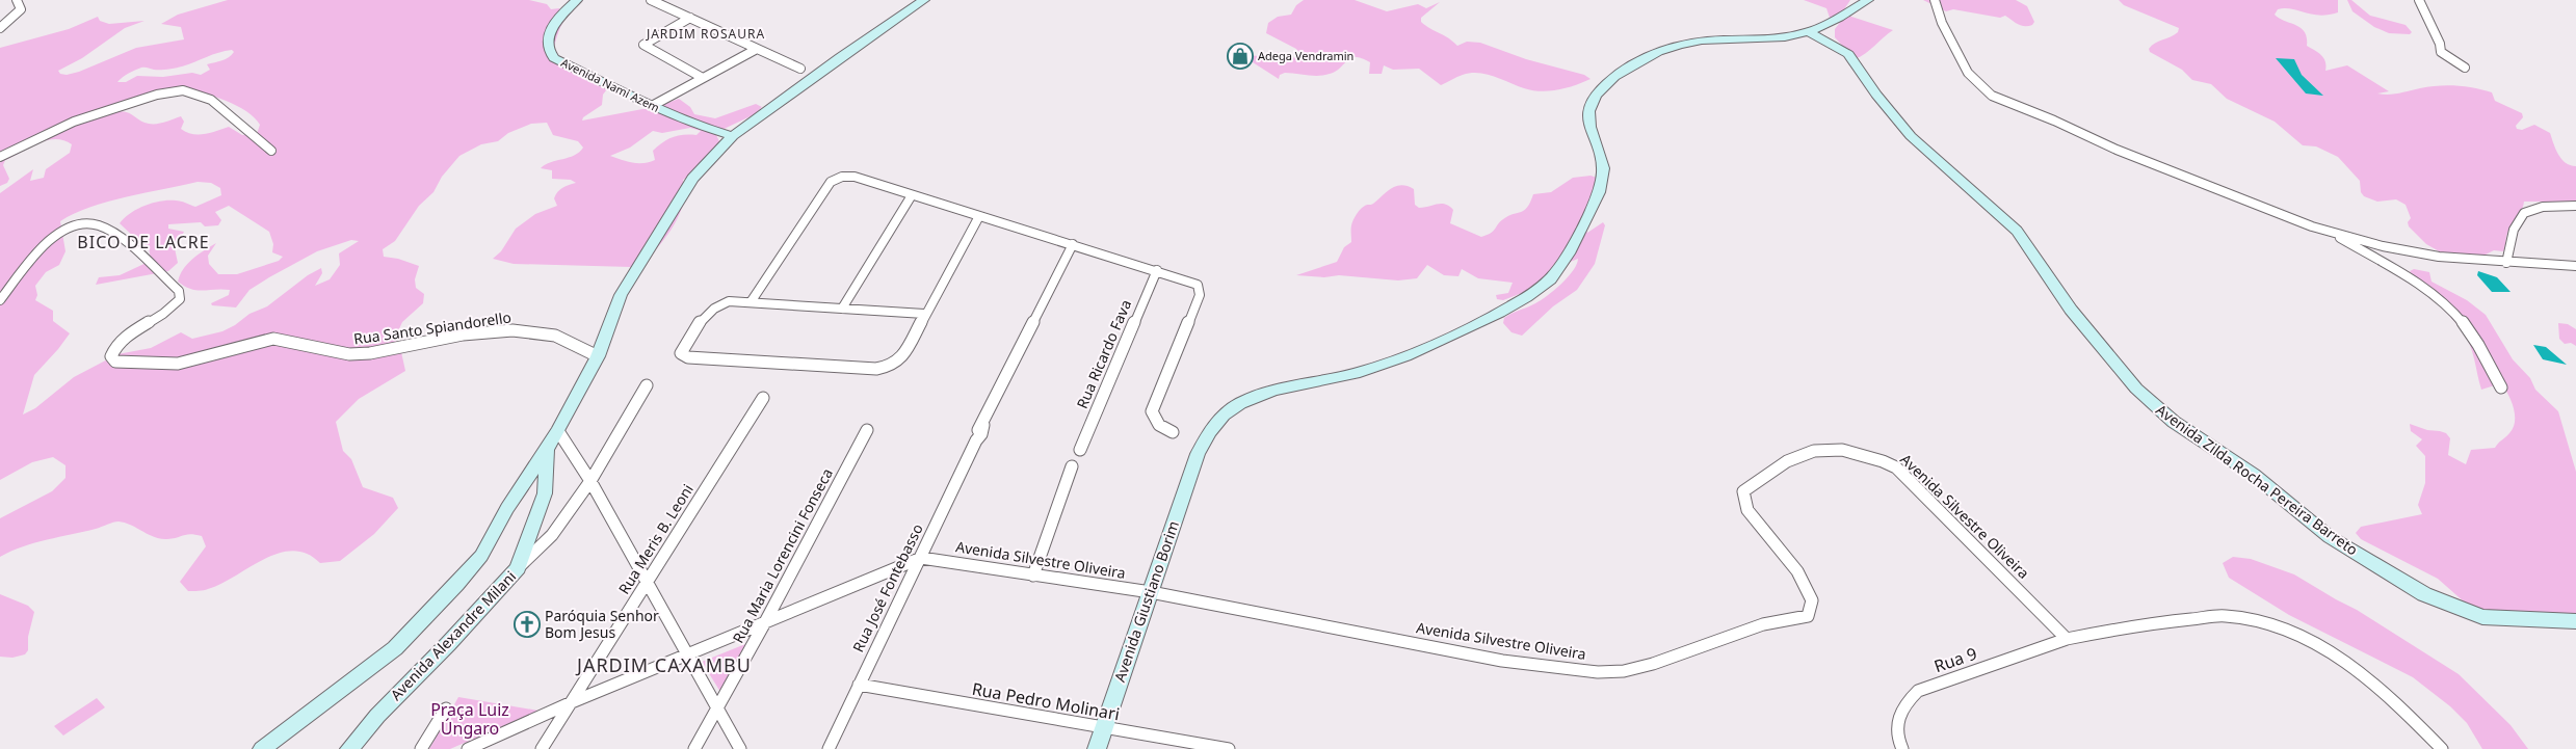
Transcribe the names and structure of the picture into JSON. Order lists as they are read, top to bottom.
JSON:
{
  "streets": {
    "main road": [
      "Avenida Nami Azem",
      "Avenida Zilda Rocha Pereira Barreto",
      "Avenida Giustiano Borim",
      "Avenida Alexandre Milani"
    ],
    "street": [
      "Rua Santo Spiandorello",
      "Rua Ricardo Fava",
      "Avenida Silvestre Oliveira",
      "Rua Meris B. Leoni",
      "Rua Maria Lorencini Fonseca",
      "Rua José Fontebasso",
      "Rua 9",
      "Rua Pedro Molinari"
    ]
  },
  "crossings": [
    ["Avenida Zilda Rocha Pereira Barreto", "Avenida Giustiano Borim"],
    ["Avenida Silvestre Oliveira", "Rua José Fontebasso"],
    ["Avenida Silvestre Oliveira", "Avenida Giustiano Borim"],
    ["Avenida Silvestre Oliveira", "Rua 9"],
    ["Rua José Fontebasso", "Rua Pedro Molinari"],
    ["Avenida Giustiano Borim", "Rua Pedro Molinari"]
  ],
  "districts": ["JARDIM ROSAURA", "BICO DE LACRE", "JARDIM CAXAMBU"],
  "parks": ["Praça Luiz Úngaro"],
  "places": {
    "shop": ["Adega Vendramin"],
    "church": ["Paróquia Senhor Bom Jesus"]
  }
}
